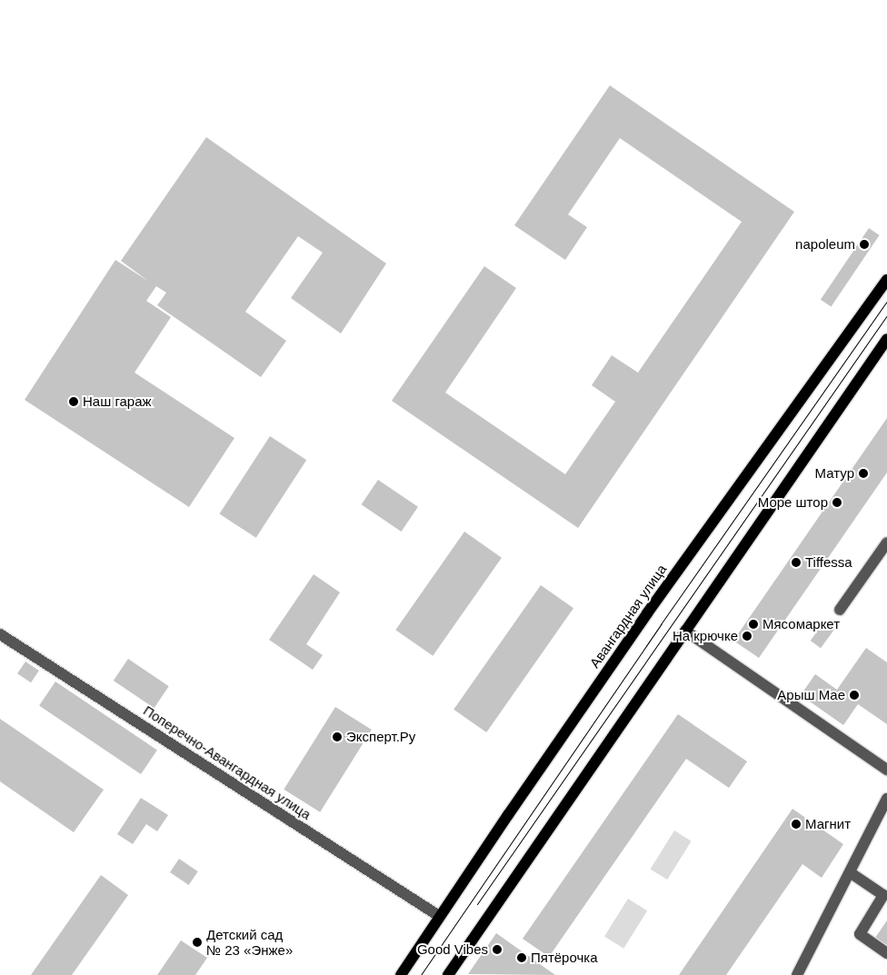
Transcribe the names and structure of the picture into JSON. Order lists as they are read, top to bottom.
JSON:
{
  "streets": {
    "main road": ["Авангардная улица"],
    "street": ["Поперечно-Авангардная улица"]
  },
  "crossings": [
    ["Авангардная улица", "Поперечно-Авангардная улица"]
  ],
  "places": [
    "napoleum",
    "Наш гараж",
    "Матур",
    "Море штор",
    "Tiffessa",
    "Мясомаркет",
    "На крючке",
    "Арыш Мае",
    "Эксперт.Ру",
    "Магнит",
    "Детский сад № 23 «Энже»",
    "Good Vibes",
    "Пятёрочка"
  ]
}
